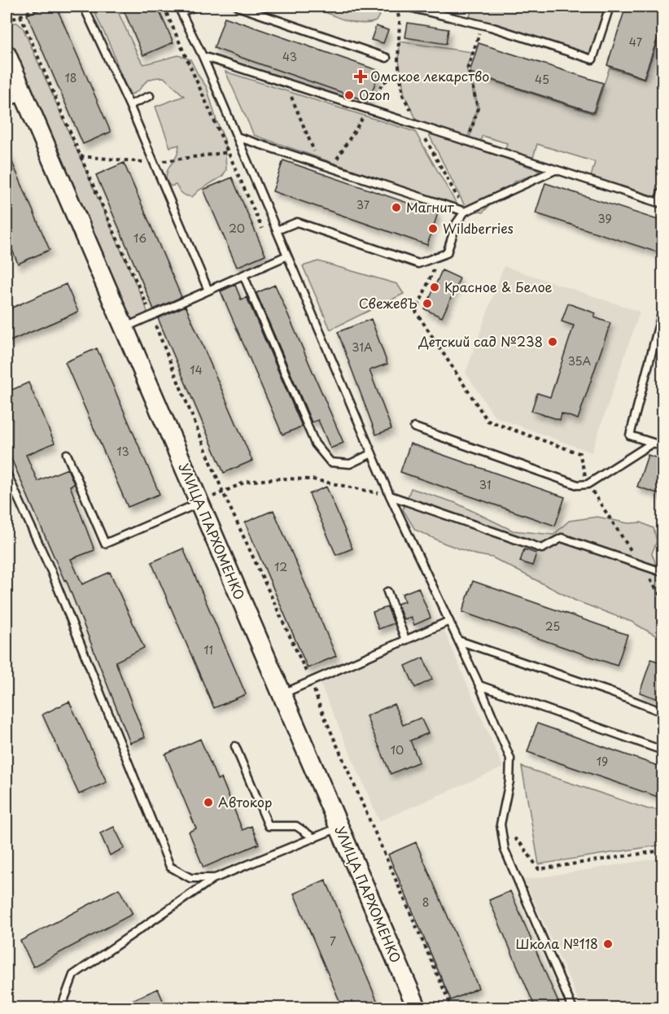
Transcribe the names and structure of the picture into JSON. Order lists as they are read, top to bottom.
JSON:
{
  "streets": {
    "street": ["УЛИЦА ПАРХОМЕНКО"]
  },
  "places": {
    "health": ["Омское лекарство"],
    "other": [
      "Ozon",
      "Магнит",
      "Wildberries",
      "Красное & Белое",
      "СвежевЪ",
      "Детский сад №238",
      "Автокор",
      "Школа №118"
    ]
  },
  "house_numbers": [
    "47",
    "43",
    "18",
    "45",
    "37",
    "39",
    "20",
    "16",
    "31А",
    "35А",
    "14",
    "13",
    "31",
    "12",
    "25",
    "11",
    "10",
    "19",
    "8",
    "7"
  ]
}
